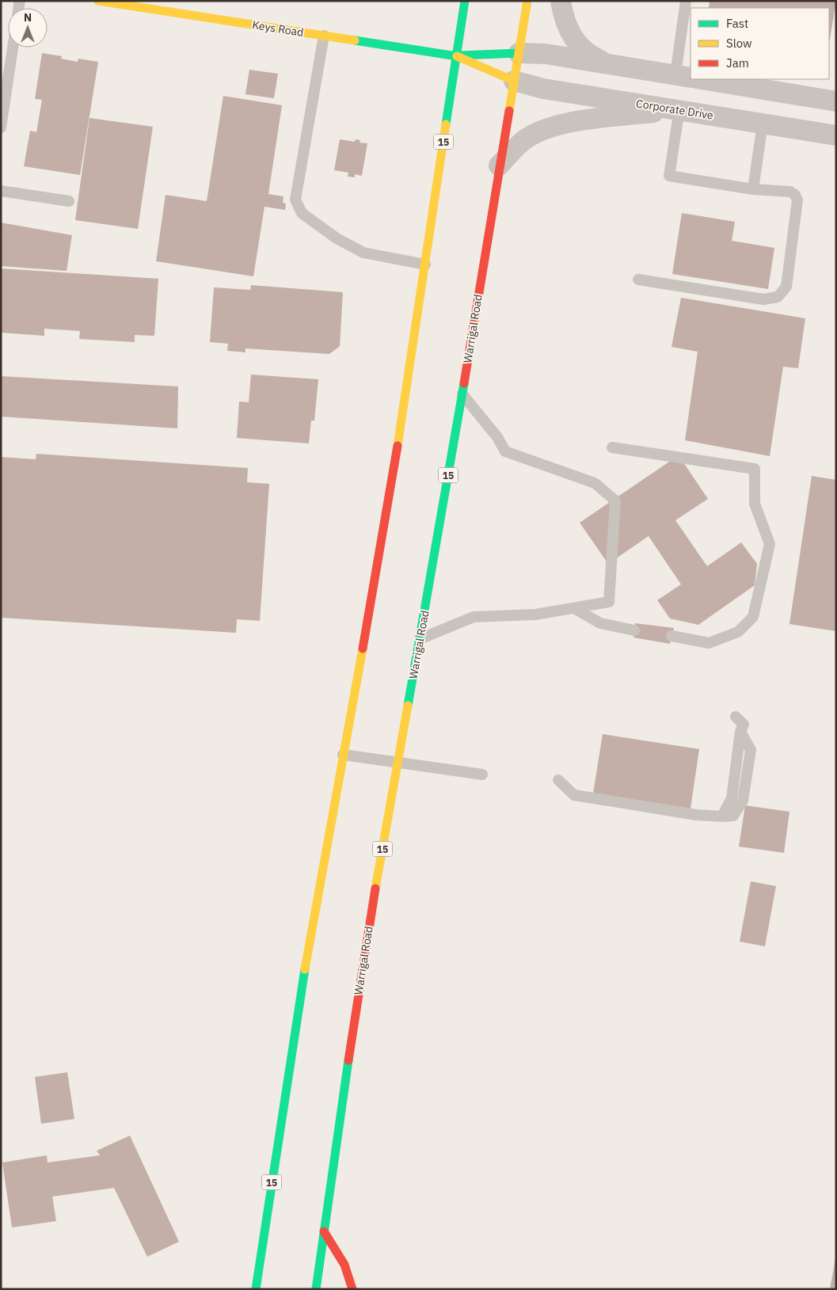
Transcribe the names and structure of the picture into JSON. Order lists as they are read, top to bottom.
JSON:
{
  "streets": {
    "main road": ["Keys Road", "15", "Warrigal Road"],
    "street": ["Corporate Drive"]
  },
  "crossings": [
    ["Keys Road", "15"],
    ["Corporate Drive", "Warrigal Road"]
  ],
  "legend": ["Fast", "Slow", "Jam"],
  "north": "top"
}
